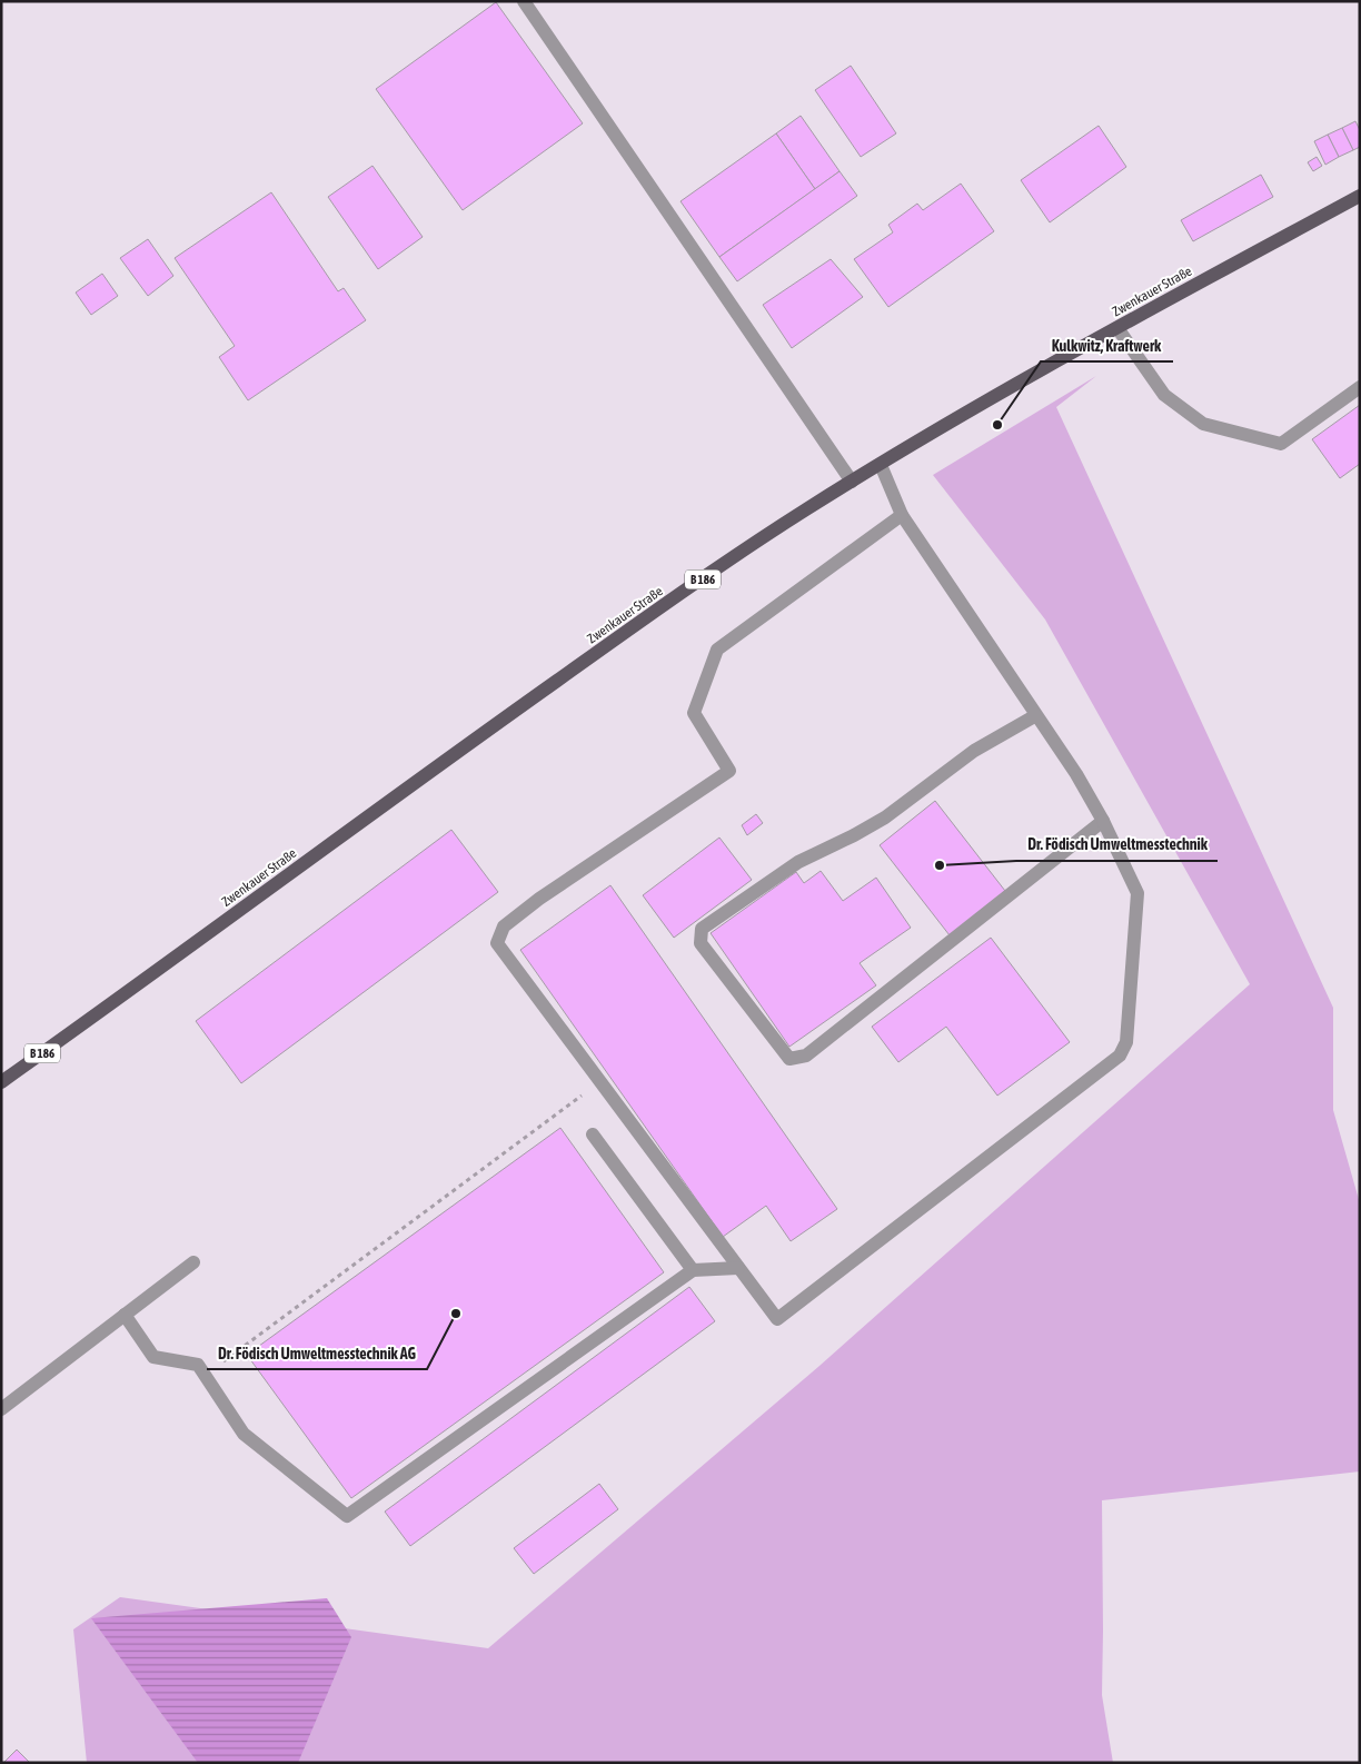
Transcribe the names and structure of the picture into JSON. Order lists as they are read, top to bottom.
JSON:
{
  "streets": {
    "main road": ["Zwenkauer Straße", "B 186"]
  },
  "places": ["Kulkwitz, Kraftwerk", "Dr. Födisch Umweltmesstechnik", "Dr. Födisch Umweltmesstechnik AG"]
}
